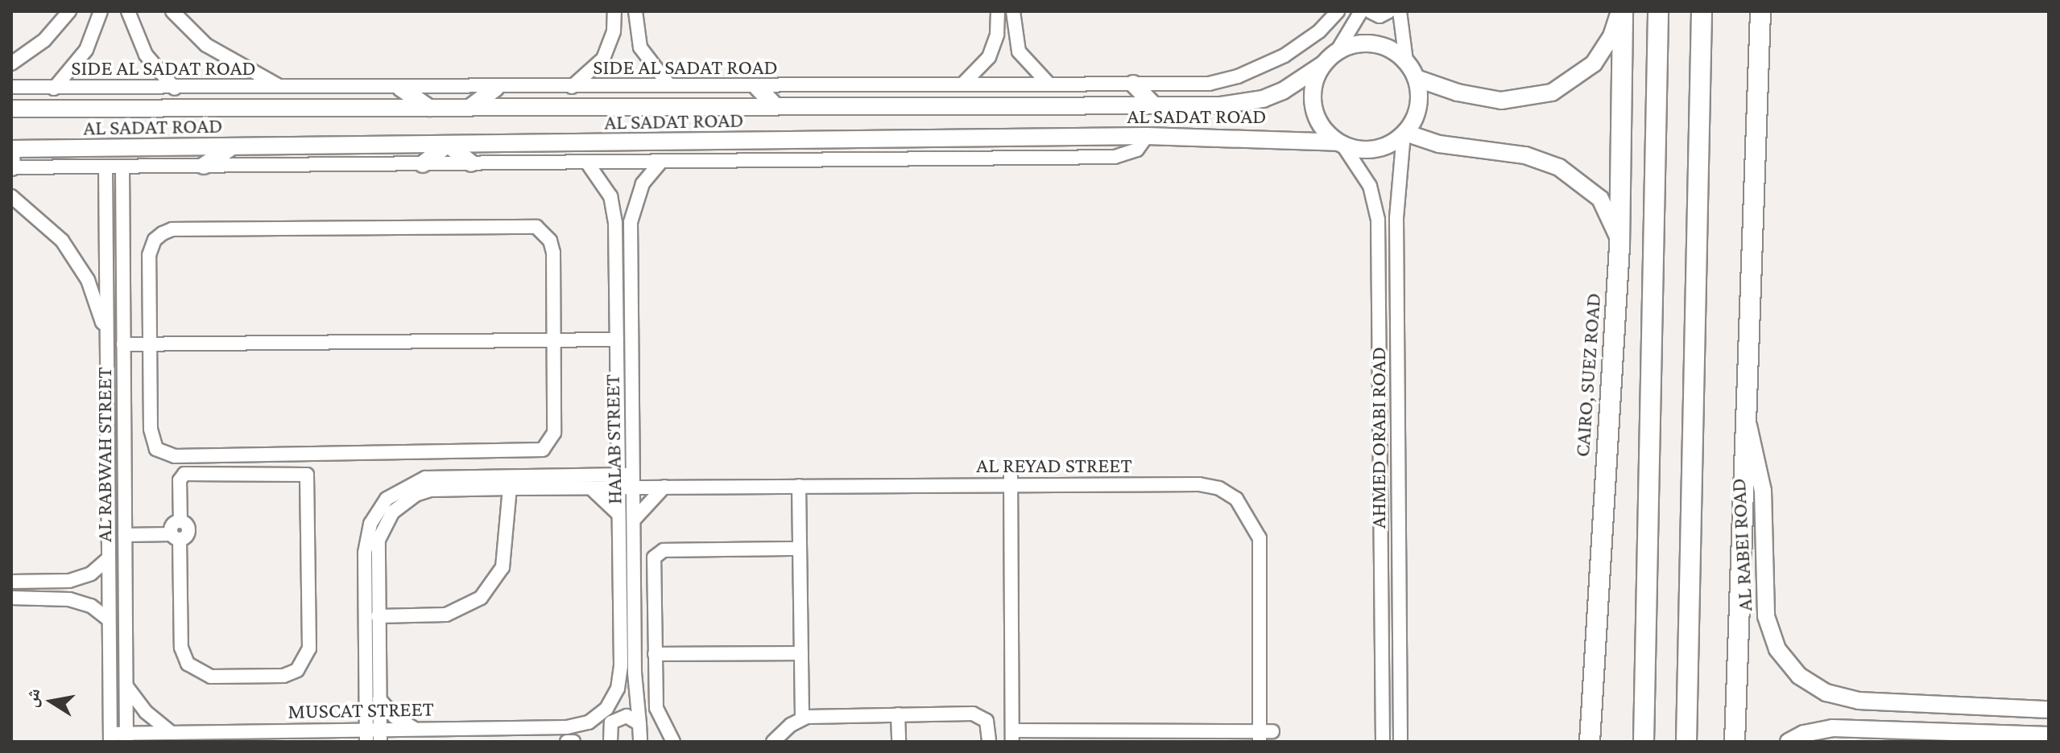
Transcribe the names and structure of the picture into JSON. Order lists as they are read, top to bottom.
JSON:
{
  "streets": {
    "highway": ["CAIRO, SUEZ ROAD"],
    "main road": ["AL SADAT ROAD", "AL RABEI ROAD"],
    "street": [
      "SIDE AL SADAT ROAD",
      "AHMED ORABI ROAD",
      "HALAB STREET",
      "AL RABWAH STREET",
      "AL REYAD STREET",
      "MUSCAT STREET"
    ]
  },
  "crossings": [
    ["AL SADAT ROAD", "AHMED ORABI ROAD"],
    ["HALAB STREET", "AL REYAD STREET"],
    ["HALAB STREET", "MUSCAT STREET"],
    ["AL RABWAH STREET", "MUSCAT STREET"]
  ],
  "north": "left"
}
